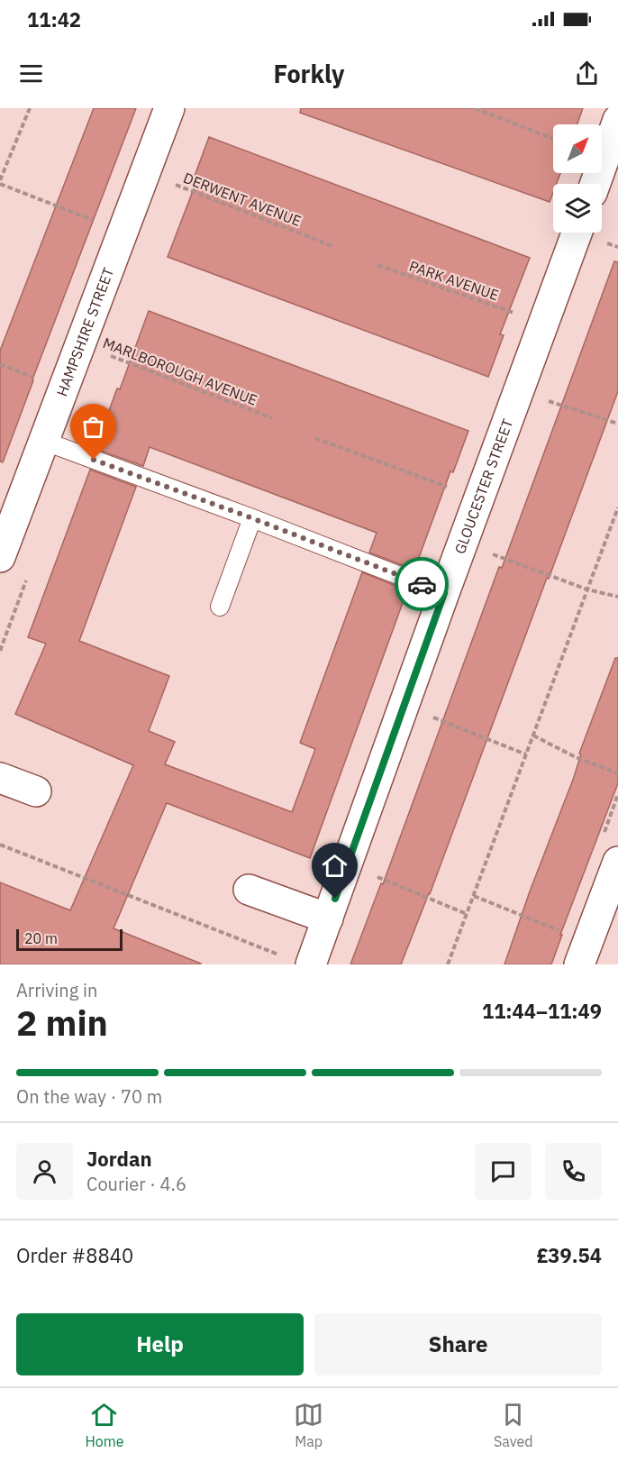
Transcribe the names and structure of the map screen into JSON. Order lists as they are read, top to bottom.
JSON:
{
  "streets": {
    "street": ["HAMPSHIRE STREET", "GLOUCESTER STREET"],
    "path": ["DERWENT AVENUE", "PARK AVENUE", "MARLBOROUGH AVENUE"]
  },
  "crossings": [
    ["DERWENT AVENUE", "HAMPSHIRE STREET"],
    ["HAMPSHIRE STREET", "MARLBOROUGH AVENUE"]
  ],
  "scale_bar": "20 m",
  "north": "top right",
  "page": {
    "status": "11:42",
    "header": "Forkly",
    "scale": "20 m",
    "heading": ["2 min", "Arriving in", "11:44–11:49"],
    "panel": [
      "Jordan",
      "Courier · 4.6",
      "Order #8840",
      "£39.54"
    ],
    "bar": "On the way · 70 m",
    "buttons": ["Help", "Share"],
    "tabs": ["Home", "Map", "Saved"]
  }
}
